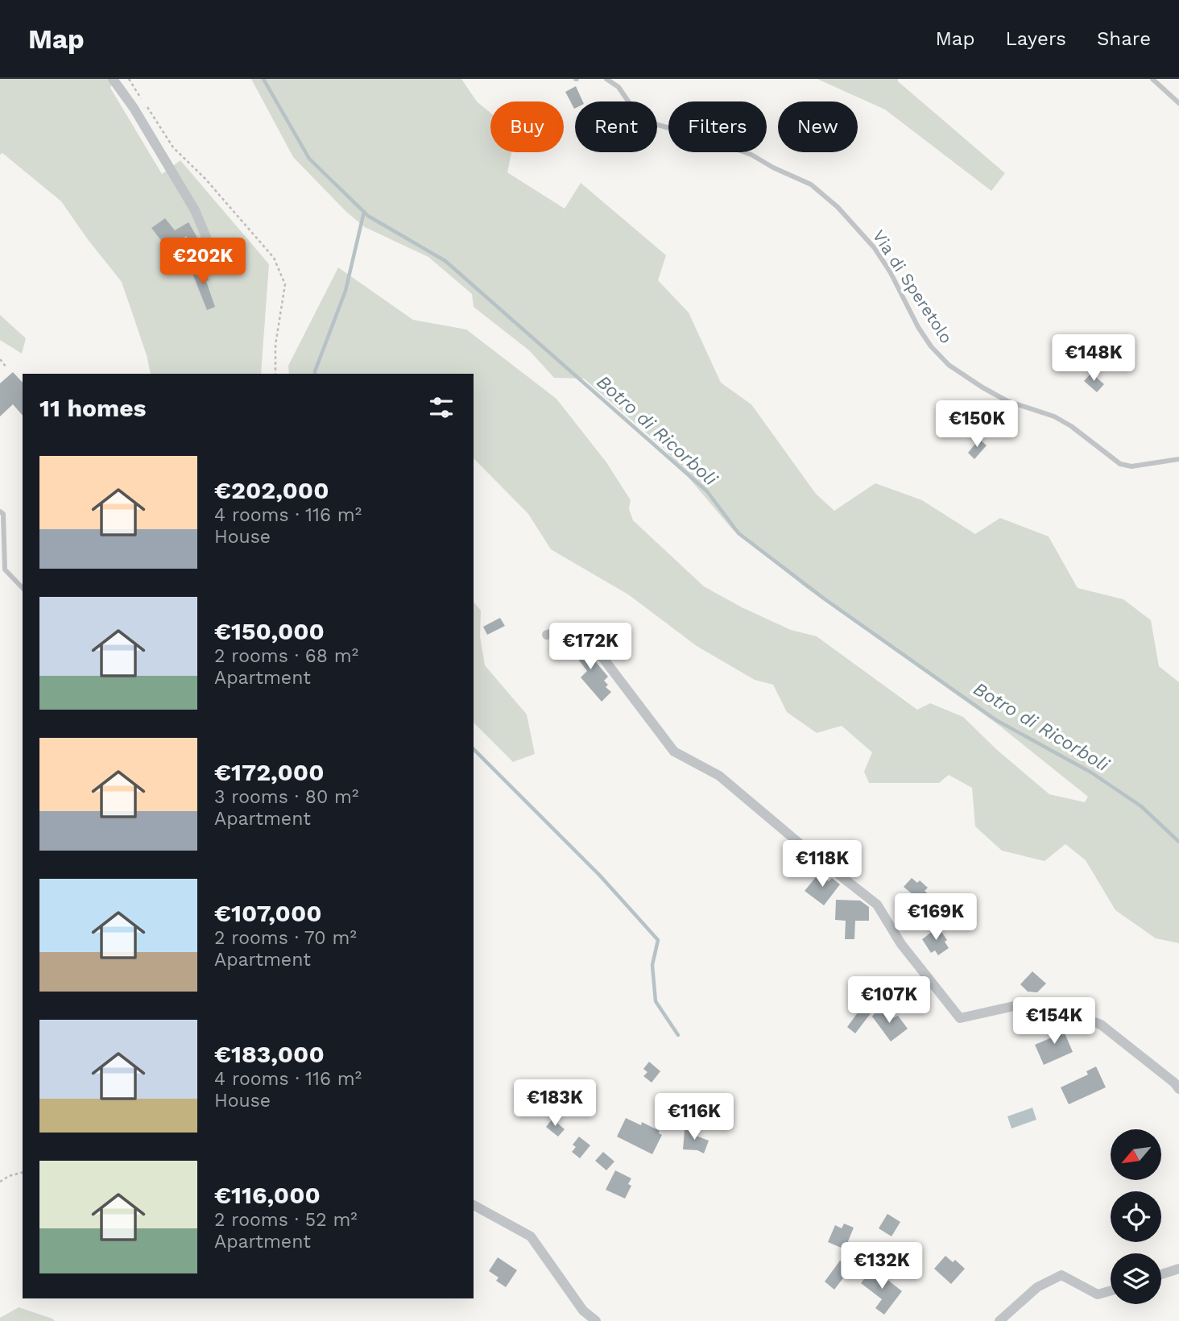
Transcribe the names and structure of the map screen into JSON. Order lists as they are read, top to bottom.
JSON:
{
  "streets": {
    "lane": ["Via di Speretolo"]
  },
  "water": ["Botro di Ricorboli"],
  "north": "bottom left",
  "page": {
    "header": "Map",
    "nav": ["Map", "Layers", "Share"],
    "chip": [
      "Buy",
      "Rent",
      "Filters",
      "New"
    ],
    "price": [
      "€202K",
      "€148K",
      "€150K",
      "€172K",
      "€118K",
      "€169K",
      "€107K",
      "€154K",
      "€183K",
      "€116K",
      "€132K"
    ],
    "heading": "11 homes",
    "list": [
      {
        "name": "€202,000",
        "note": "4 rooms · 116 m² · House"
      },
      {
        "name": "€150,000",
        "note": "2 rooms · 68 m² · Apartment"
      },
      {
        "name": "€172,000",
        "note": "3 rooms · 80 m² · Apartment"
      },
      {
        "name": "€107,000",
        "note": "2 rooms · 70 m² · Apartment"
      },
      {
        "name": "€183,000",
        "note": "4 rooms · 116 m² · House"
      },
      {
        "name": "€116,000",
        "note": "2 rooms · 52 m² · Apartment"
      }
    ]
  }
}
